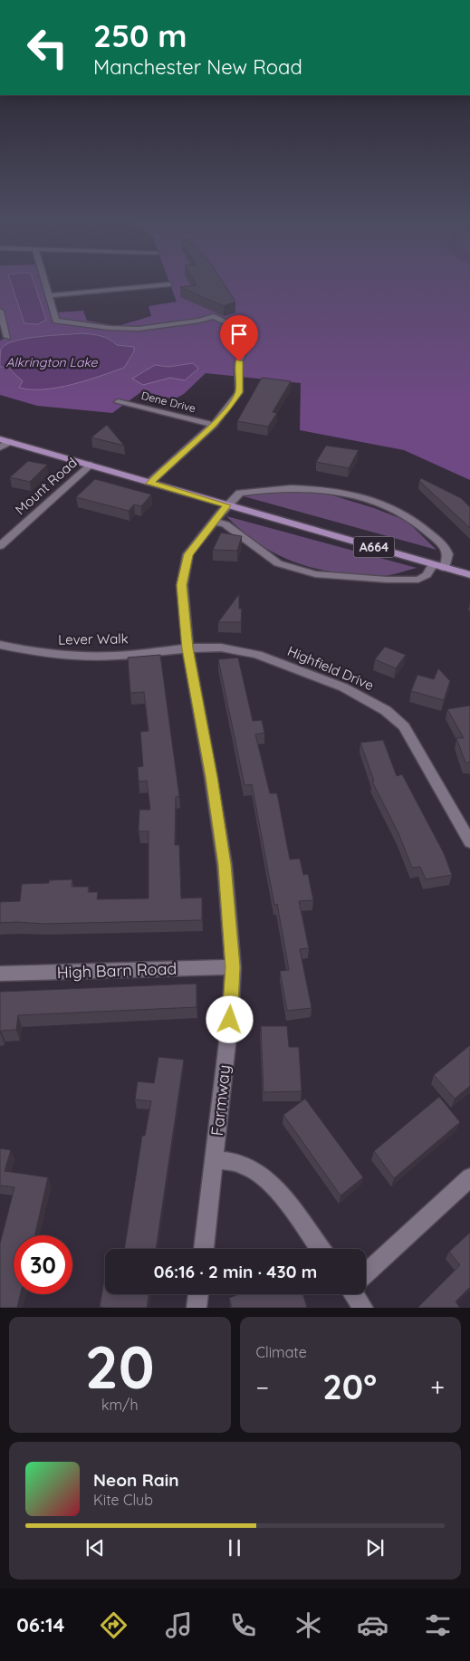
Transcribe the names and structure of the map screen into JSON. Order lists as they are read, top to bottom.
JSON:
{
  "streets": {
    "main road": ["A664"],
    "street": [
      "Dene Drive",
      "Mount Road",
      "Lever Walk",
      "Highfield Drive",
      "High Barn Road",
      "Farmway"
    ]
  },
  "crossings": [
    ["A664", "Farmway"],
    ["Lever Walk", "Highfield Drive"],
    ["Lever Walk", "Farmway"],
    ["Highfield Drive", "Farmway"],
    ["High Barn Road", "Farmway"]
  ],
  "water": ["Alkrington Lake"],
  "page": {
    "turn": ["250 m", "Manchester New Road"],
    "limit": "30",
    "trip": "06:16 · 2 min · 430 m",
    "tile": [
      ["20", "km/h"],
      "Climate"
    ],
    "heat": ["−", "20°", "+"],
    "song": ["Neon Rain", "Kite Club"],
    "tabs": "06:14"
  }
}
